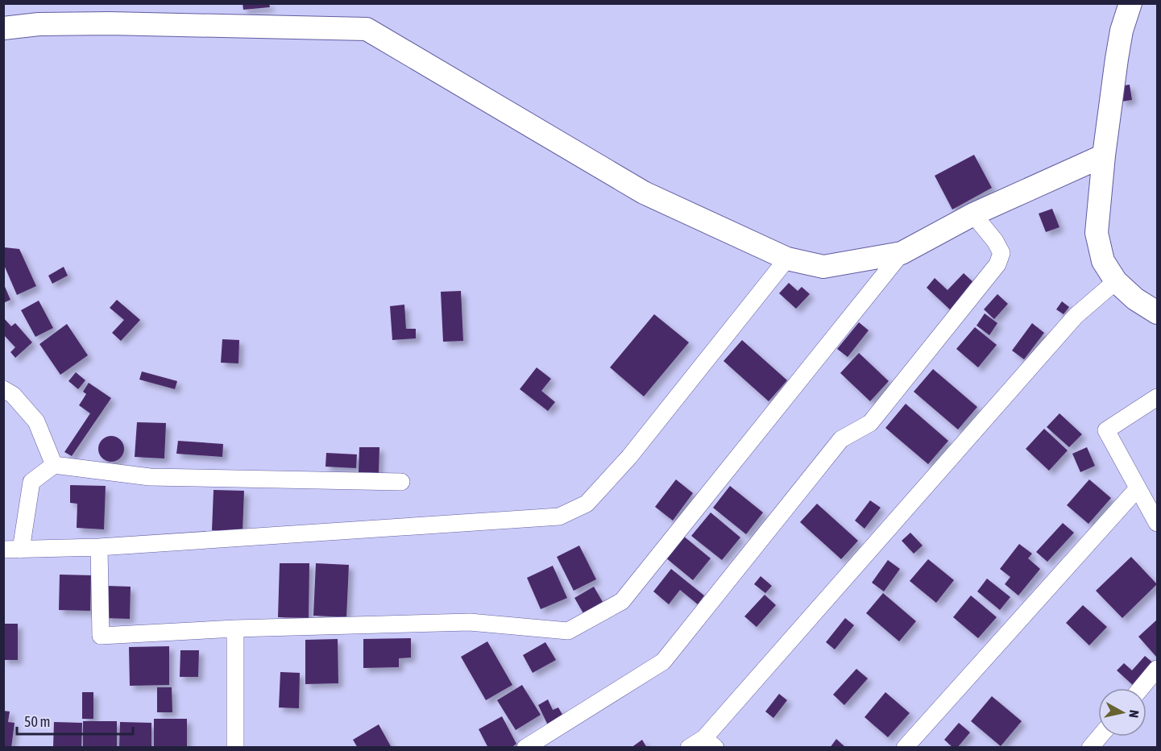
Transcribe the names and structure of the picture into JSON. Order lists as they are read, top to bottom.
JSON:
{
  "scale_bar": "50 m",
  "north": "right"
}
